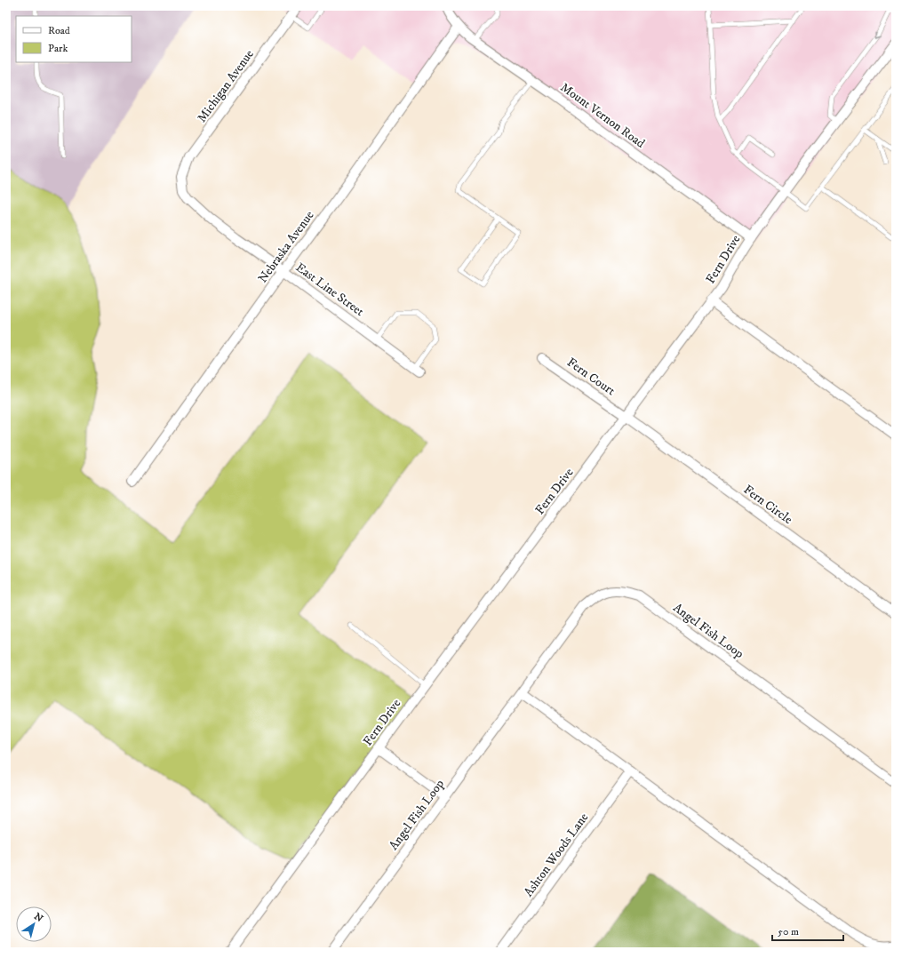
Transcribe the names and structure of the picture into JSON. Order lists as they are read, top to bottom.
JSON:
{
  "streets": {
    "street": [
      "Michigan Avenue",
      "Mount Vernon Road",
      "Nebraska Avenue",
      "Fern Drive",
      "East Line Street",
      "Fern Court",
      "Fern Circle",
      "Angel Fish Loop",
      "Ashton Woods Lane"
    ]
  },
  "crossings": [
    ["Michigan Avenue", "East Line Street"],
    ["Mount Vernon Road", "Nebraska Avenue"],
    ["Mount Vernon Road", "Fern Drive"],
    ["Nebraska Avenue", "East Line Street"],
    ["Fern Drive", "Fern Court"],
    ["Fern Drive", "Fern Circle"],
    ["Fern Court", "Fern Circle"]
  ],
  "legend": ["Road", "Park"],
  "scale_bar": "50 m",
  "north": "top right"
}
